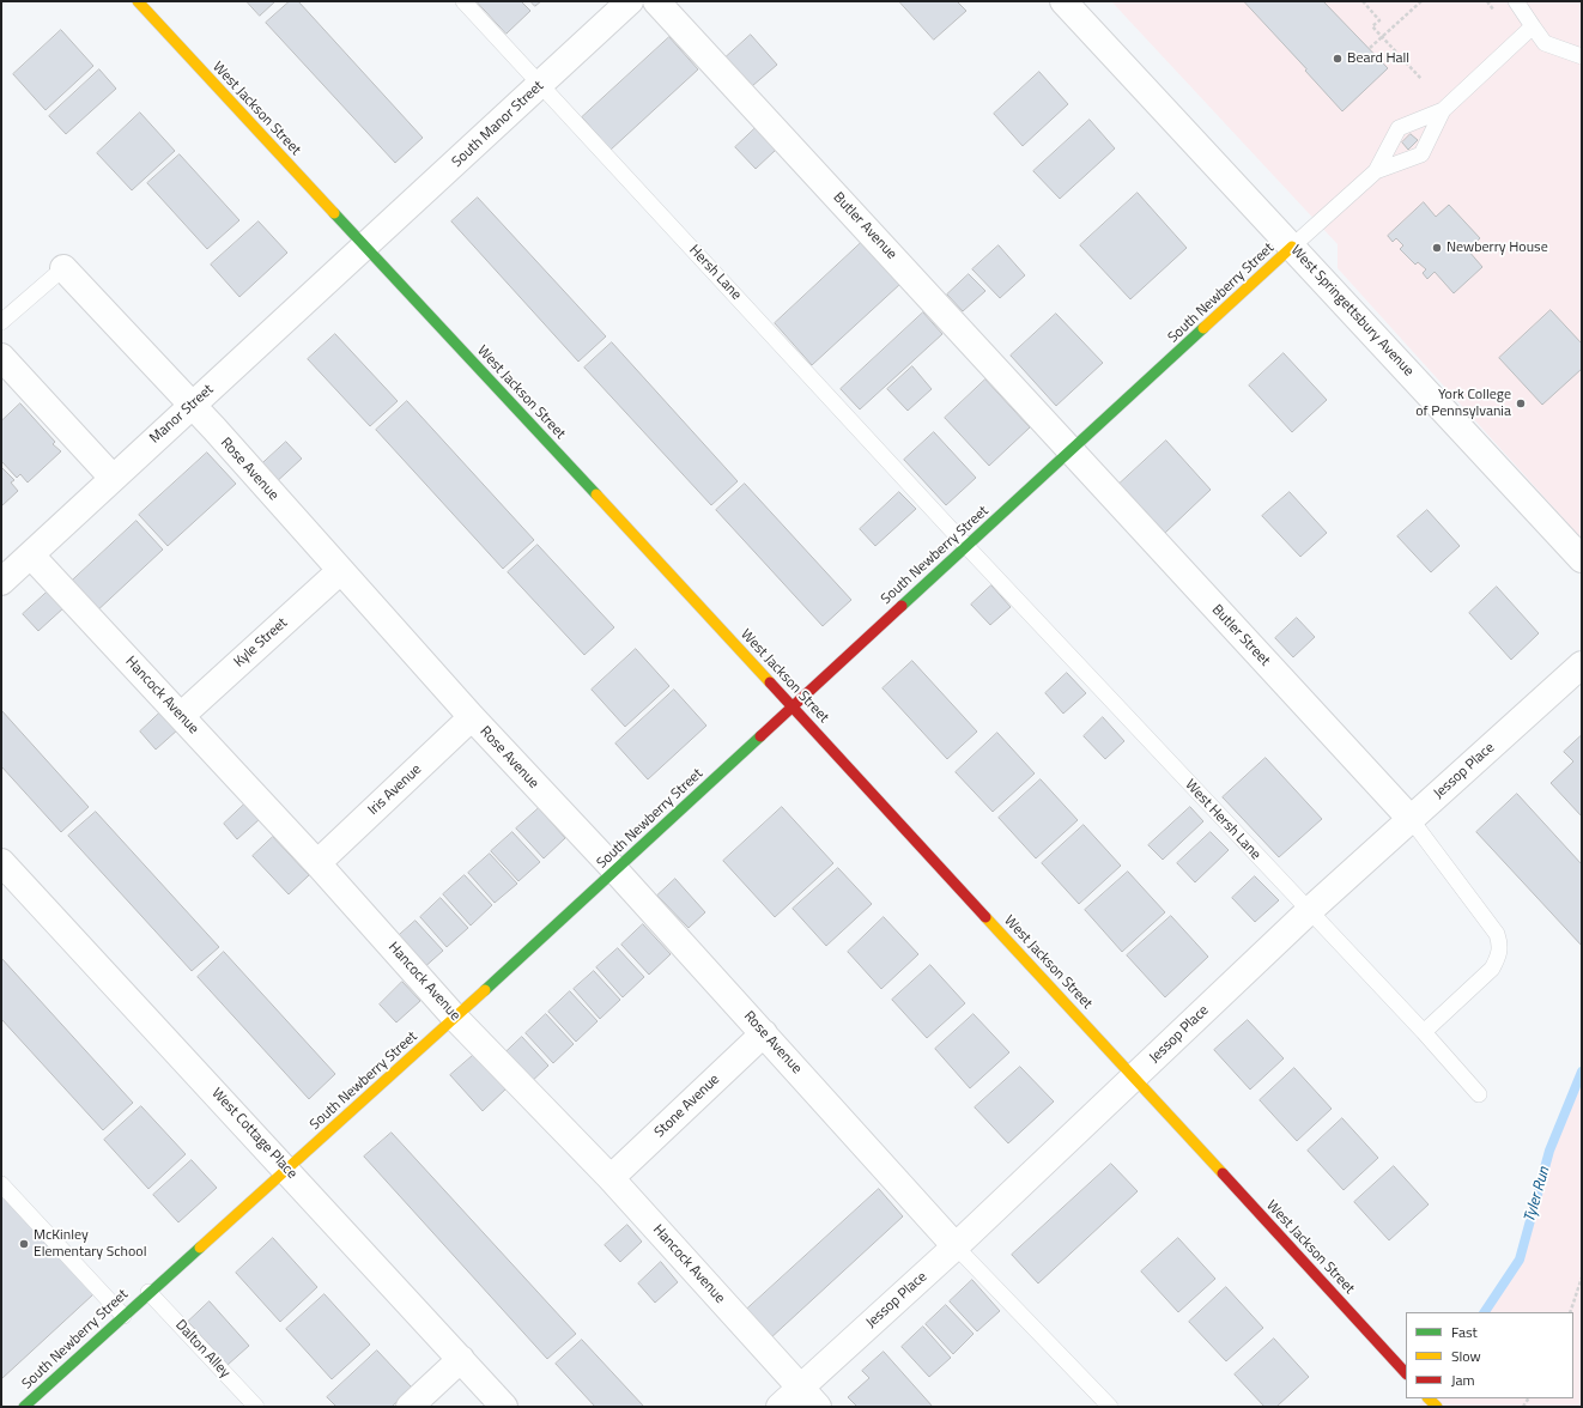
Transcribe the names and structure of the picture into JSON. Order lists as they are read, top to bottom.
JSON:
{
  "streets": {
    "street": [
      "West Jackson Street",
      "South Manor Street",
      "Butler Avenue",
      "South Newberry Street",
      "West Springettsbury Avenue",
      "Manor Street",
      "Rose Avenue",
      "Butler Street",
      "Kyle Street",
      "Hancock Avenue",
      "Jessop Place",
      "Iris Avenue",
      "Stone Avenue",
      "West Cottage Place"
    ],
    "lane": ["Hersh Lane", "West Hersh Lane", "Dalton Alley"]
  },
  "crossings": [
    ["West Jackson Street", "South Manor Street"],
    ["West Jackson Street", "South Newberry Street"],
    ["West Jackson Street", "Manor Street"],
    ["West Jackson Street", "Jessop Place"],
    ["South Manor Street", "Hersh Lane"],
    ["South Manor Street", "Manor Street"],
    ["Butler Avenue", "South Newberry Street"],
    ["Butler Avenue", "Butler Street"],
    ["Hersh Lane", "South Newberry Street"],
    ["Hersh Lane", "West Hersh Lane"],
    ["South Newberry Street", "West Springettsbury Avenue"],
    ["South Newberry Street", "Rose Avenue"],
    ["South Newberry Street", "Butler Street"],
    ["South Newberry Street", "Hancock Avenue"],
    ["South Newberry Street", "West Hersh Lane"],
    ["South Newberry Street", "West Cottage Place"],
    ["South Newberry Street", "Dalton Alley"],
    ["Manor Street", "Rose Avenue"],
    ["Manor Street", "Hancock Avenue"],
    ["Rose Avenue", "Kyle Street"],
    ["Rose Avenue", "Jessop Place"],
    ["Rose Avenue", "Iris Avenue"],
    ["Rose Avenue", "Stone Avenue"],
    ["Butler Street", "Jessop Place"],
    ["Kyle Street", "Hancock Avenue"],
    ["Hancock Avenue", "Jessop Place"],
    ["Hancock Avenue", "Iris Avenue"],
    ["Hancock Avenue", "Stone Avenue"],
    ["Jessop Place", "West Hersh Lane"]
  ],
  "water": ["Tyler Run"],
  "places": [
    "Beard Hall",
    "Newberry House",
    "York College of Pennsylvania",
    "McKinley Elementary School"
  ],
  "legend": ["Fast", "Slow", "Jam"]
}
